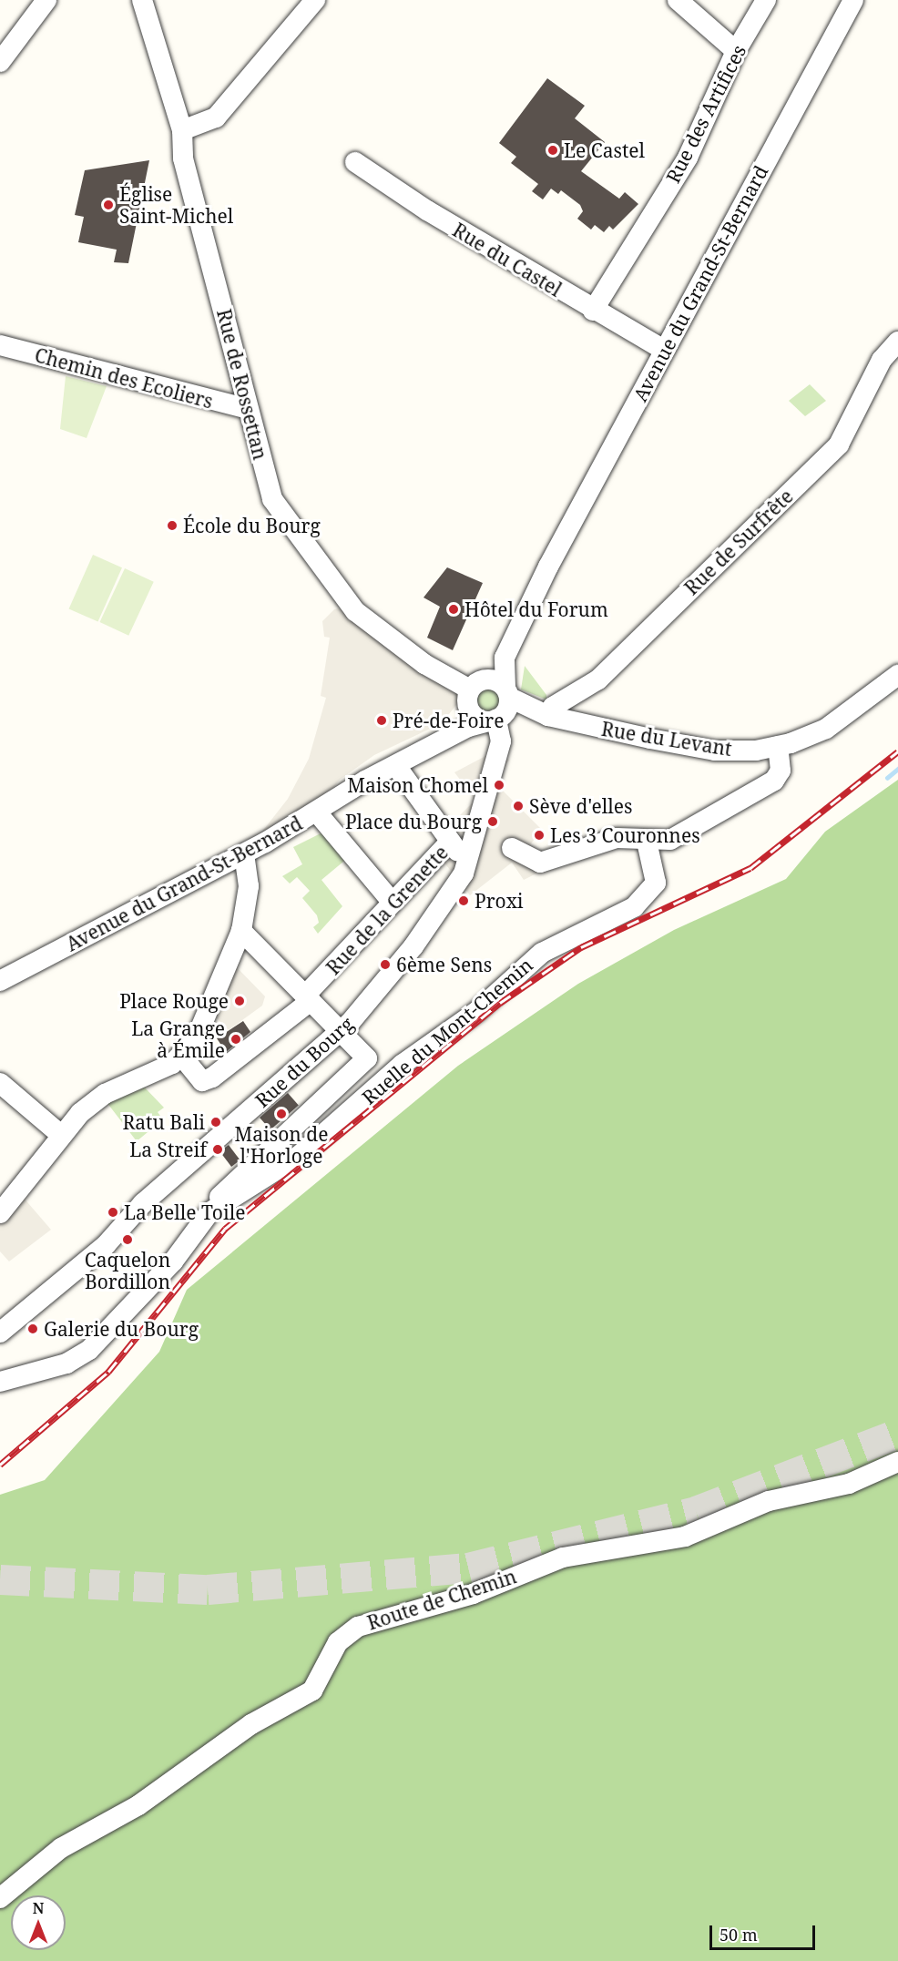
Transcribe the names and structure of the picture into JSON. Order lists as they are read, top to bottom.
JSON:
{
  "streets": {
    "street": [
      "Rue des Artifices",
      "Rue du Castel",
      "Avenue du Grand-St-Bernard",
      "Chemin des Ecoliers",
      "Rue de Rossettan",
      "Rue de Surfrête",
      "Rue du Levant",
      "Rue de la Grenette",
      "Ruelle du Mont-Chemin",
      "Rue du Bourg",
      "Route de Chemin"
    ]
  },
  "crossings": [
    ["Rue des Artifices", "Rue du Castel"],
    ["Rue du Castel", "Avenue du Grand-St-Bernard"],
    ["Avenue du Grand-St-Bernard", "Rue de Rossettan"],
    ["Avenue du Grand-St-Bernard", "Rue du Levant"],
    ["Avenue du Grand-St-Bernard", "Rue du Bourg"],
    ["Chemin des Ecoliers", "Rue de Rossettan"],
    ["Rue de Surfrête", "Rue du Levant"],
    ["Rue du Levant", "Rue du Bourg"],
    ["Rue de la Grenette", "Rue du Bourg"],
    ["Ruelle du Mont-Chemin", "Rue du Bourg"]
  ],
  "places": [
    "Le Castel",
    "Église Saint-Michel",
    "École du Bourg",
    "Hôtel du Forum",
    "Pré-de-Foire",
    "Maison Chomel",
    "Sève d'elles",
    "Place du Bourg",
    "Les 3 Couronnes",
    "Proxi",
    "6ème Sens",
    "Place Rouge",
    "La Grange à Émile",
    "Maison de l'Horloge",
    "Ratu Bali",
    "La Streif",
    "La Belle Toile",
    "Caquelon Bordillon",
    "Galerie du Bourg"
  ],
  "scale_bar": "50 m",
  "north": "top"
}
